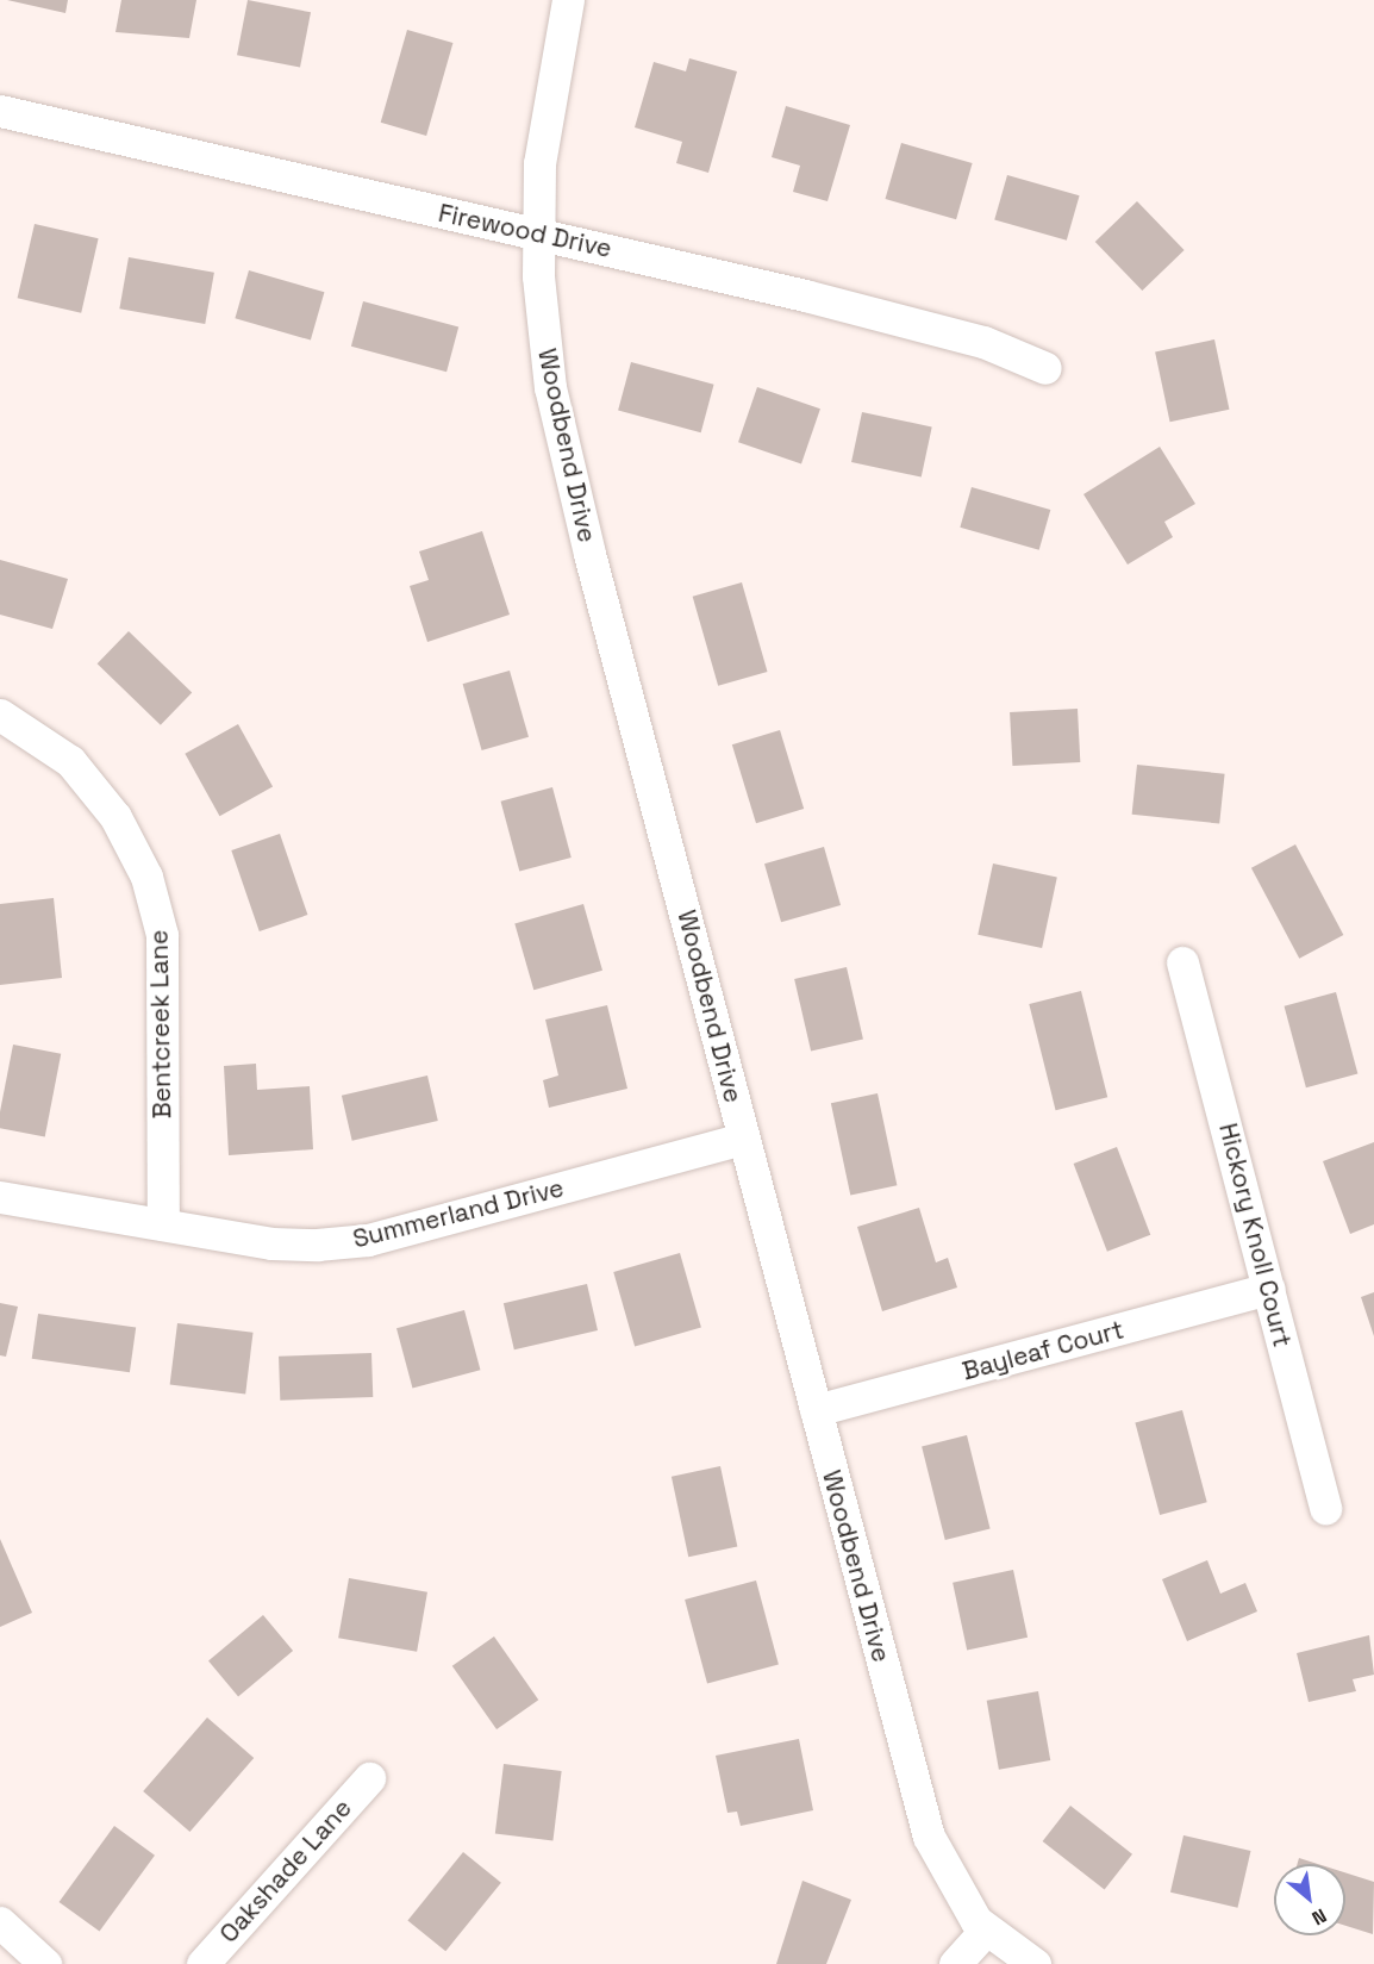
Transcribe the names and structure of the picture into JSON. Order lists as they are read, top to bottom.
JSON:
{
  "streets": {
    "street": [
      "Firewood Drive",
      "Woodbend Drive",
      "Bentcreek Lane",
      "Summerland Drive",
      "Hickory Knoll Court",
      "Bayleaf Court",
      "Oakshade Lane"
    ]
  },
  "crossings": [
    ["Firewood Drive", "Woodbend Drive"],
    ["Woodbend Drive", "Summerland Drive"],
    ["Woodbend Drive", "Bayleaf Court"],
    ["Bentcreek Lane", "Summerland Drive"],
    ["Hickory Knoll Court", "Bayleaf Court"]
  ],
  "north": "bottom right"
}
